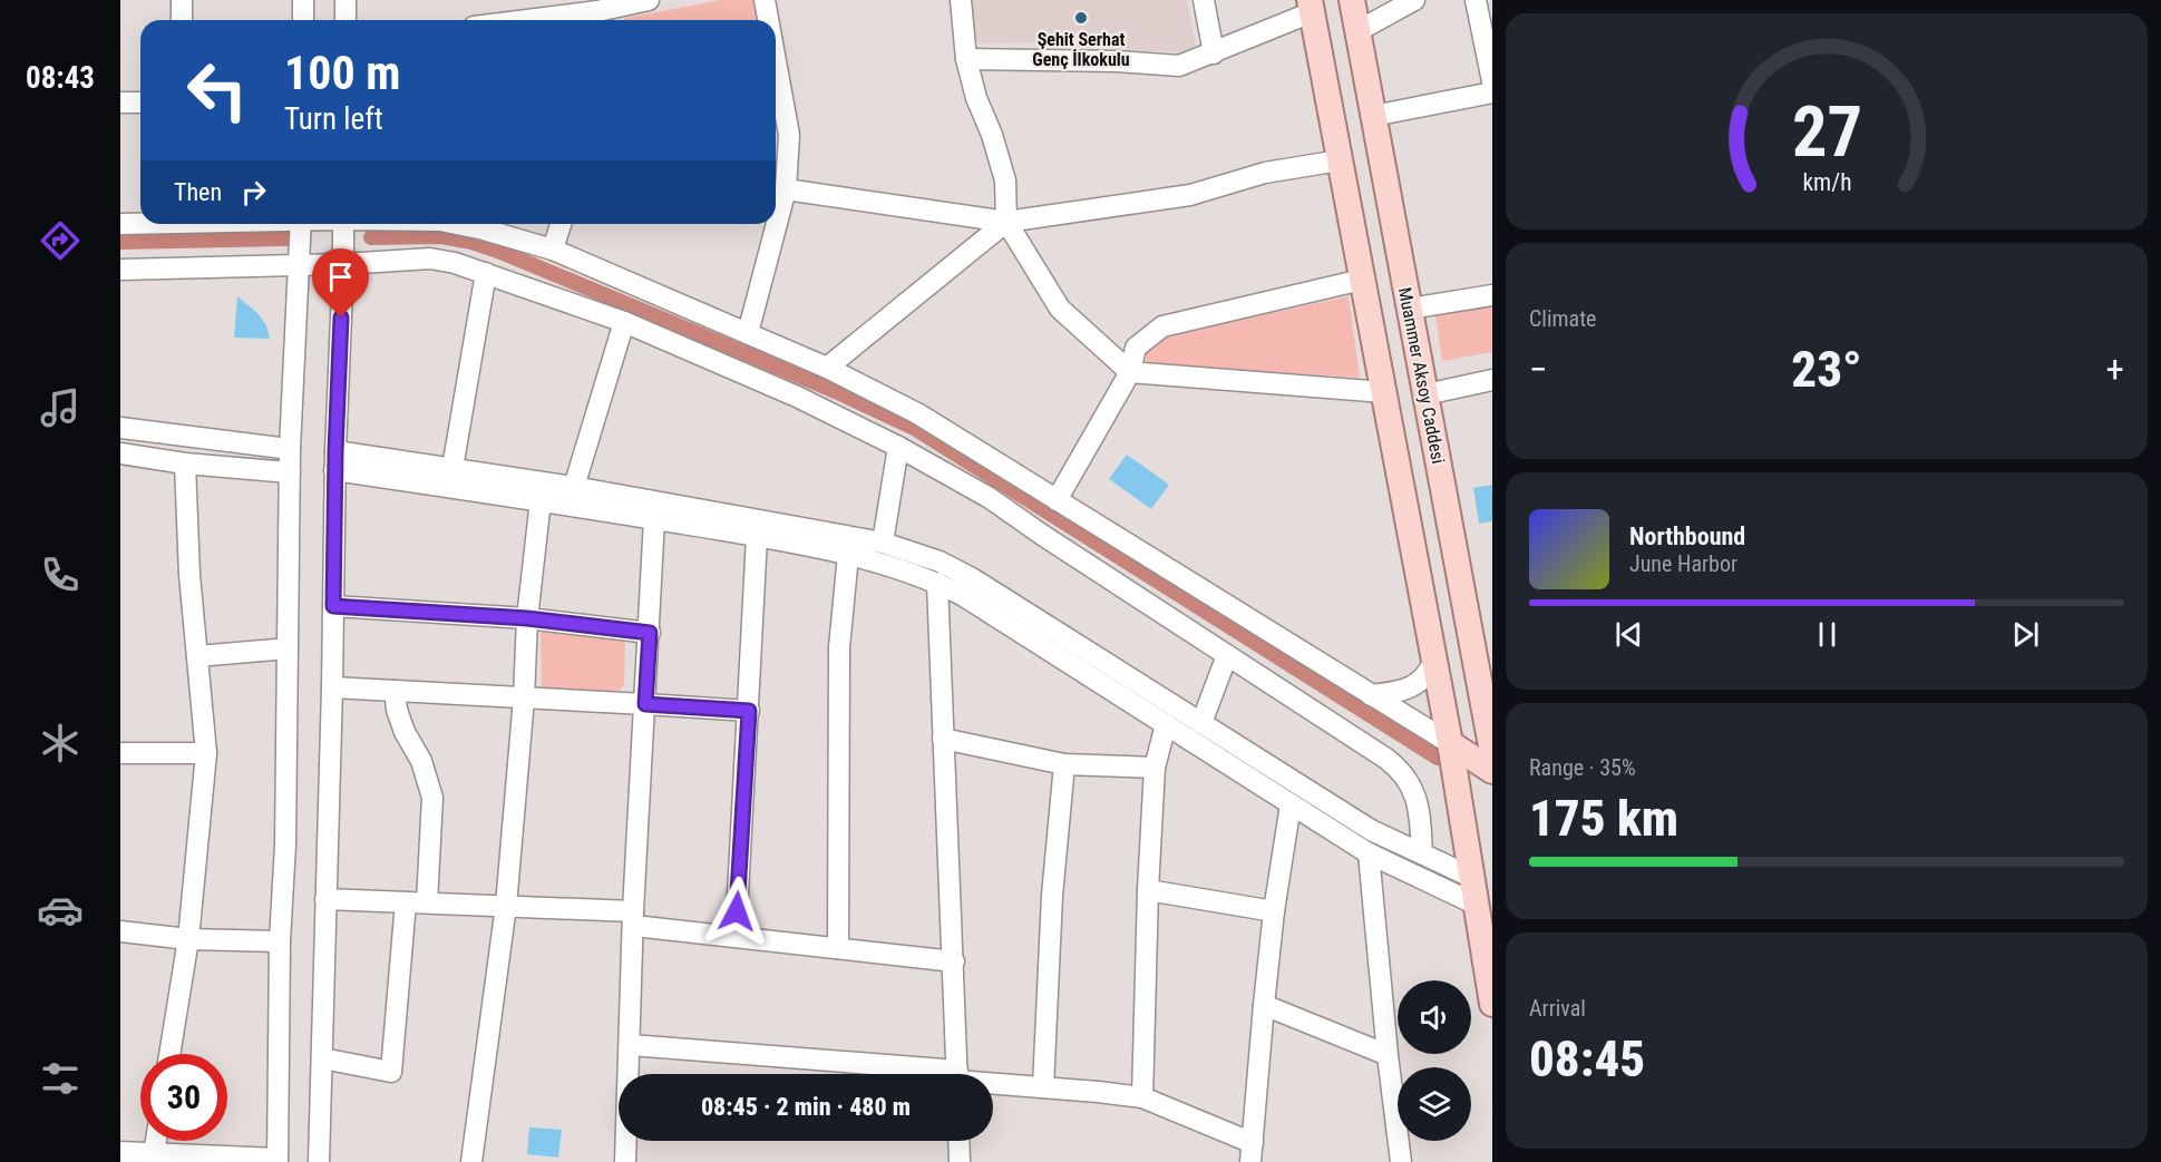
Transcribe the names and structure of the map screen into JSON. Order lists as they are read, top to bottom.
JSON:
{
  "streets": {
    "main road": ["Muammer Aksoy Caddesi"]
  },
  "places": ["Şehit Serhat Genç İlkokulu"],
  "page": {
    "tabs": "08:43",
    "turn": ["100 m", "Turn left"],
    "then": "Then",
    "tile": [
      "Climate",
      ["Range · 35%", "175 km"],
      ["Arrival", "08:45"]
    ],
    "heat": ["−", "23°", "+"],
    "song": ["Northbound", "June Harbor"],
    "limit": "30",
    "trip": "08:45 · 2 min · 480 m",
    "gauge": ["27", "km/h"]
  }
}
